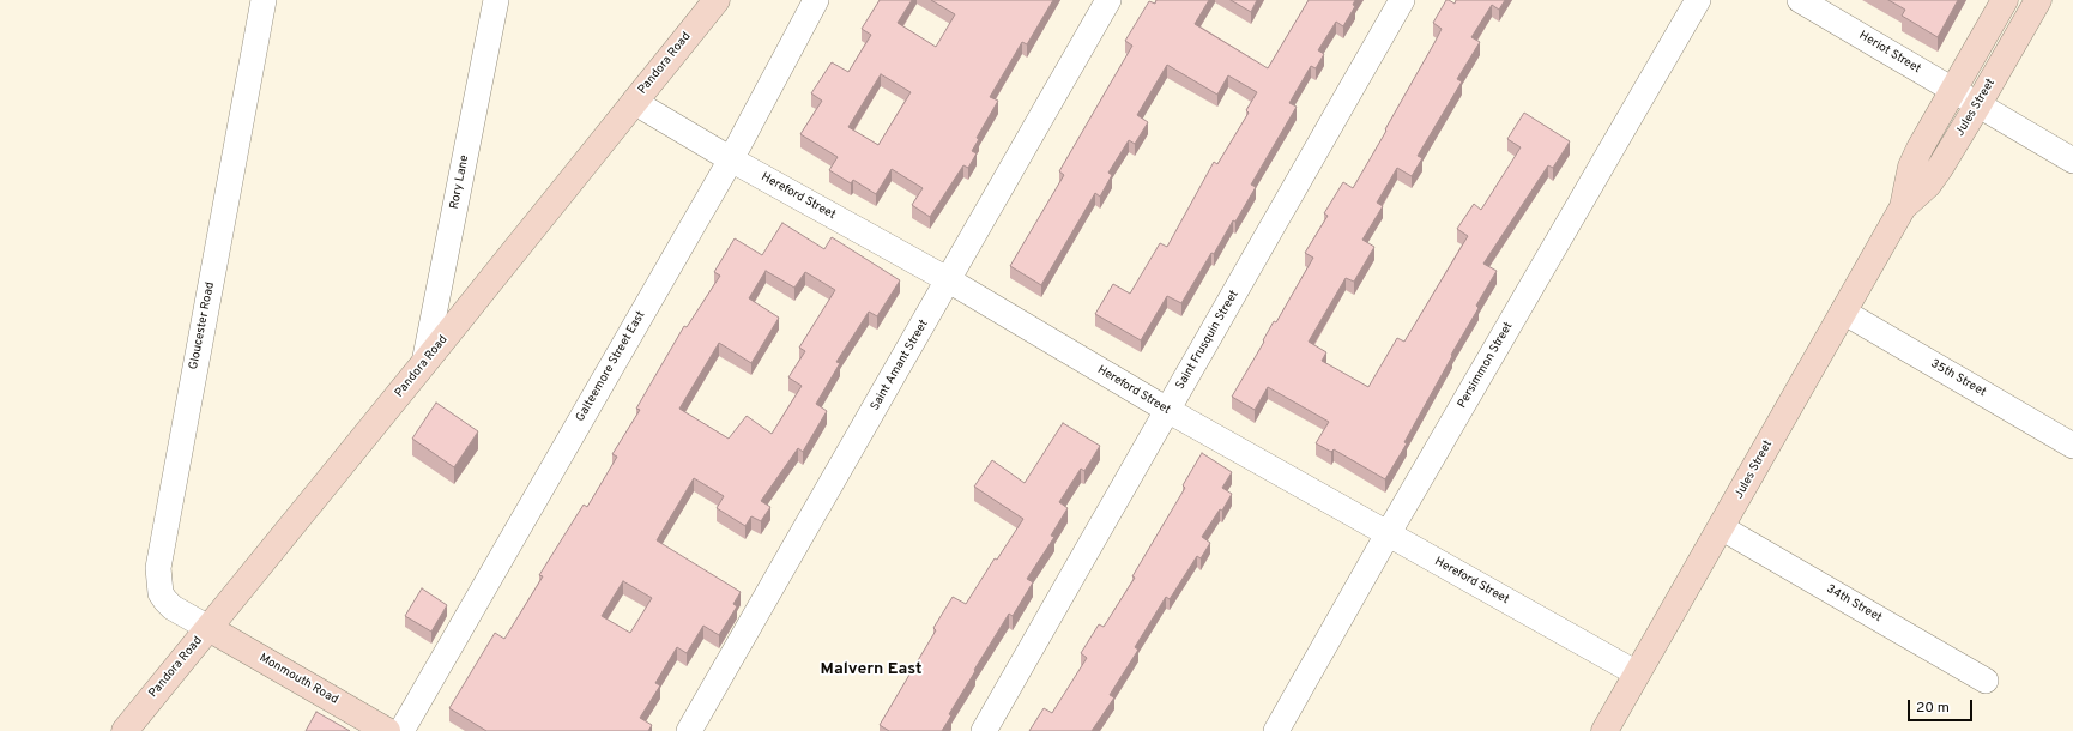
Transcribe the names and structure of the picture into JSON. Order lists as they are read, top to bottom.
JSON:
{
  "streets": {
    "street": [
      "Heriot Street",
      "Pandora Road",
      "Jules Street",
      "Rory Lane",
      "Hereford Street",
      "Gloucester Road",
      "Saint Frusquin Street",
      "Saint Amant Street",
      "Persimmon Street",
      "Galteemore Street East",
      "35th Street",
      "34th Street",
      "Monmouth Road"
    ]
  },
  "crossings": [
    ["Heriot Street", "Jules Street"],
    ["Pandora Road", "Rory Lane"],
    ["Pandora Road", "Hereford Street"],
    ["Pandora Road", "Gloucester Road"],
    ["Pandora Road", "Monmouth Road"],
    ["Jules Street", "Hereford Street"],
    ["Jules Street", "35th Street"],
    ["Jules Street", "34th Street"],
    ["Hereford Street", "Saint Frusquin Street"],
    ["Hereford Street", "Saint Amant Street"],
    ["Hereford Street", "Persimmon Street"],
    ["Hereford Street", "Galteemore Street East"],
    ["Gloucester Road", "Monmouth Road"]
  ],
  "districts": ["Malvern East"],
  "scale_bar": "20 m"
}
